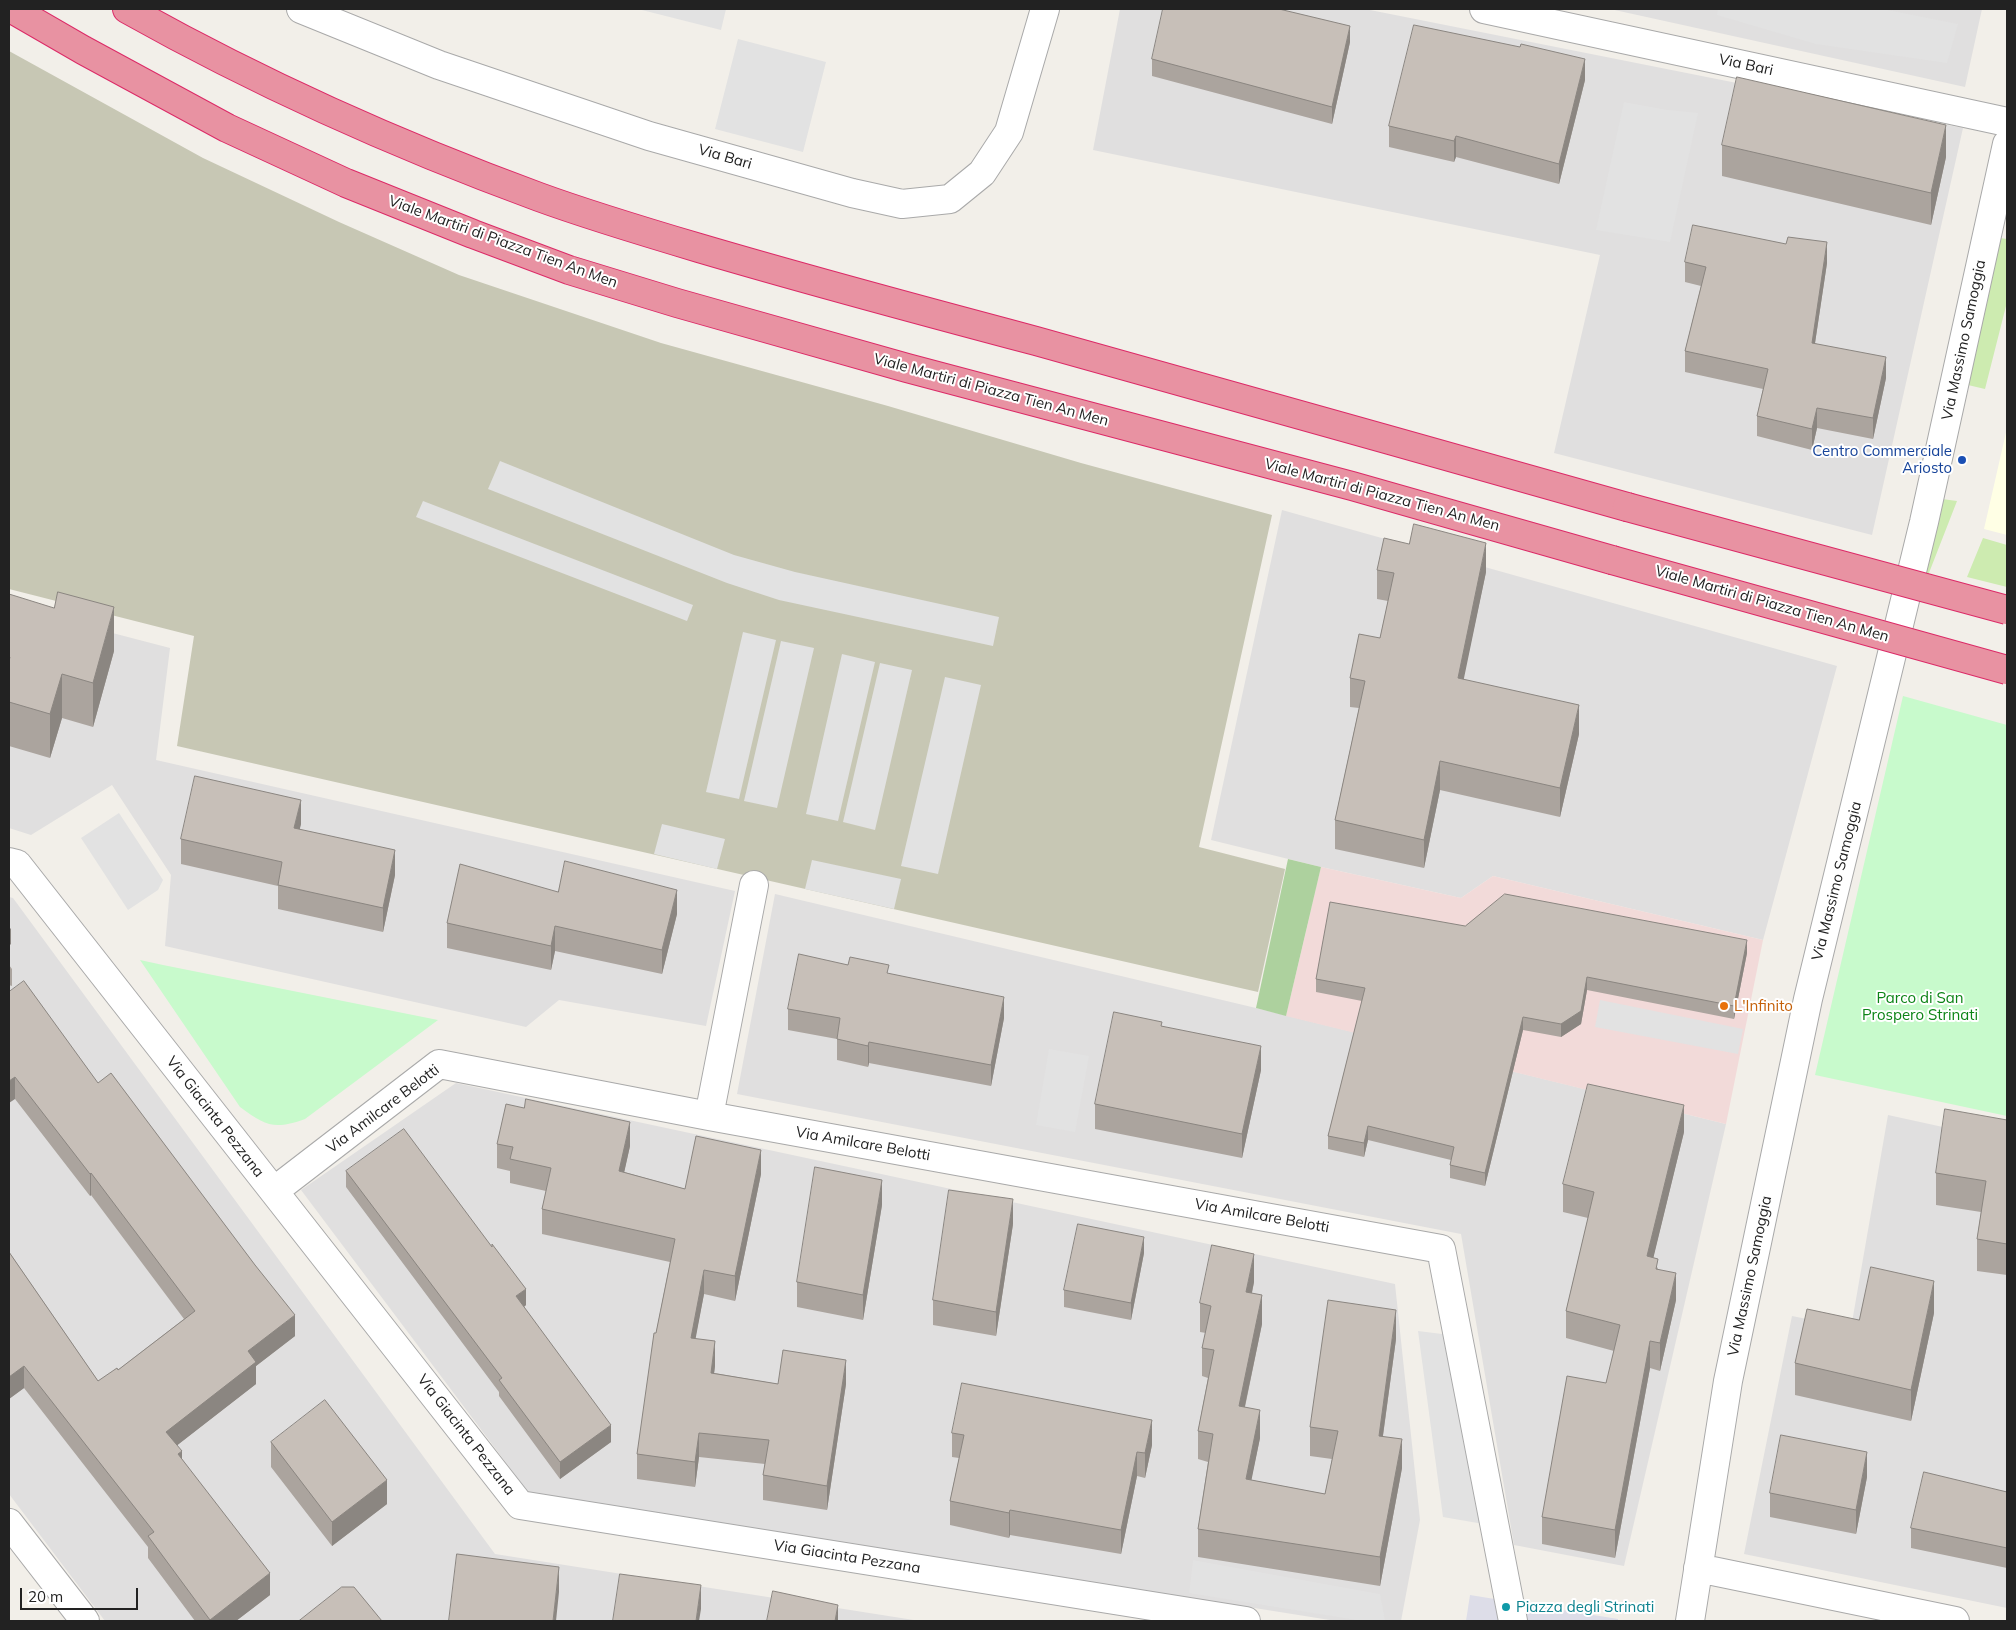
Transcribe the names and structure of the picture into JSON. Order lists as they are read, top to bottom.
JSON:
{
  "streets": {
    "highway": ["Viale Martiri di Piazza Tien An Men"],
    "street": [
      "Via Bari",
      "Via Massimo Samoggia",
      "Via Amilcare Belotti",
      "Via Giacinta Pezzana"
    ]
  },
  "crossings": [
    ["Via Amilcare Belotti", "Via Giacinta Pezzana"]
  ],
  "parks": ["Parco di San Prospero Strinati"],
  "places": ["Centro Commerciale Ariosto", "L'Infinito", "Piazza degli Strinati"],
  "scale_bar": "20 m"
}
